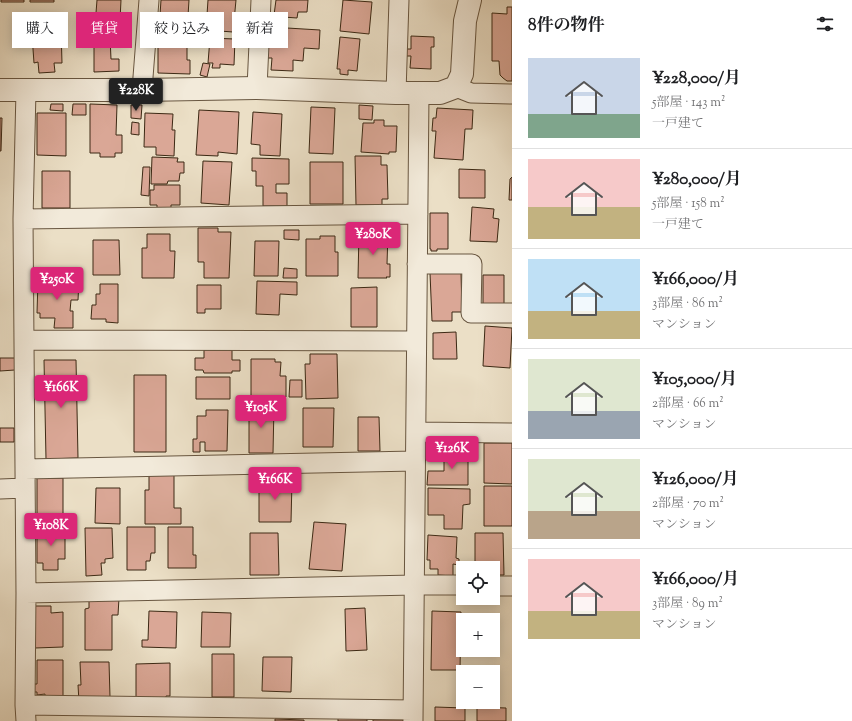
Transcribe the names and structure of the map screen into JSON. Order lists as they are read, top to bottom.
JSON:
{
  "page": {
    "heading": "8件の物件",
    "chip": [
      "購入",
      "賃貸",
      "絞り込み",
      "新着"
    ],
    "list": [
      {
        "name": "¥228,000/月",
        "note": "5部屋 · 143 m² · 一戸建て"
      },
      {
        "name": "¥280,000/月",
        "note": "5部屋 · 158 m² · 一戸建て"
      },
      {
        "name": "¥166,000/月",
        "note": "3部屋 · 86 m² · マンション"
      },
      {
        "name": "¥105,000/月",
        "note": "2部屋 · 66 m² · マンション"
      },
      {
        "name": "¥126,000/月",
        "note": "2部屋 · 70 m² · マンション"
      },
      {
        "name": "¥166,000/月",
        "note": "3部屋 · 89 m² · マンション"
      }
    ],
    "price": [
      "¥228K",
      "¥280K",
      "¥250K",
      "¥166K",
      "¥105K",
      "¥126K",
      "¥166K",
      "¥108K"
    ],
    "map_buttons": ["+", "−"]
  }
}
